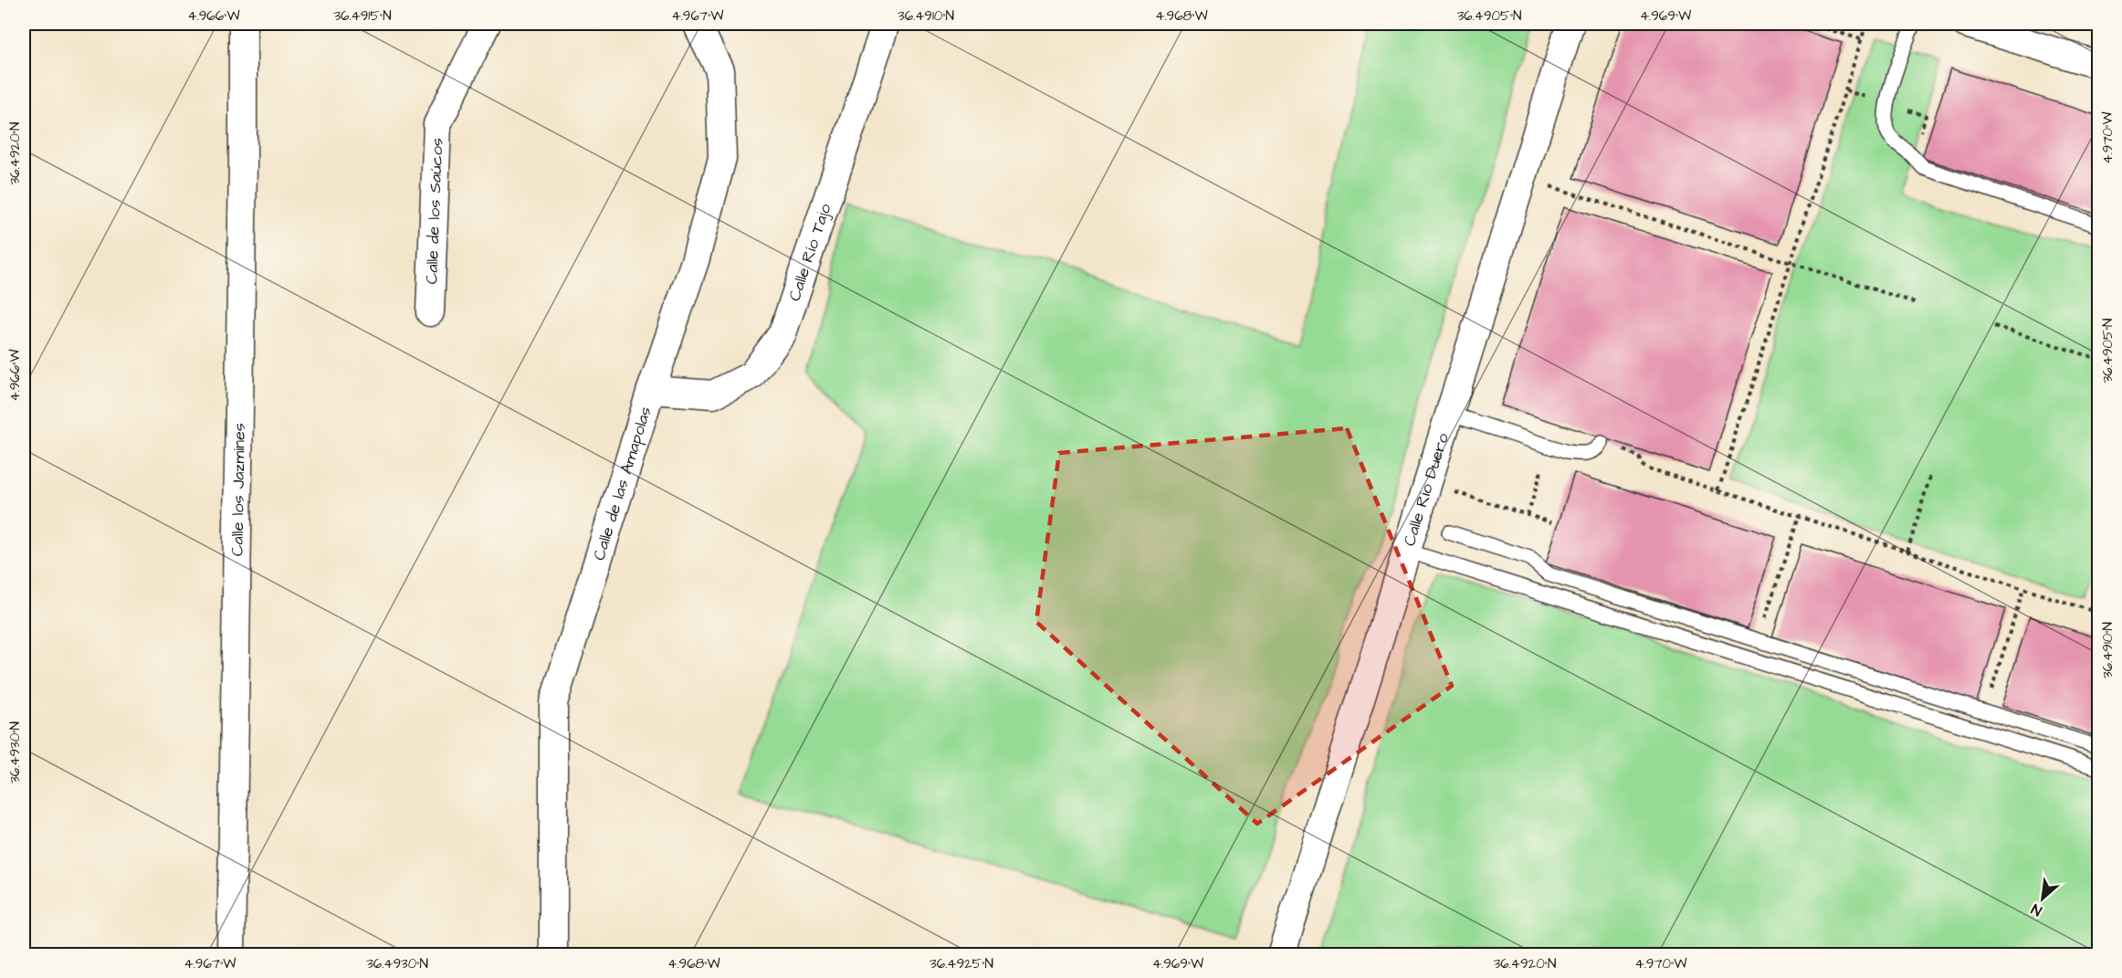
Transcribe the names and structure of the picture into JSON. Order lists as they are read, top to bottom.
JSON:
{
  "streets": {
    "street": [
      "Calle de los Saúcos",
      "Calle Río Tajo",
      "Calle de las Amapolas",
      "Calle Río Duero",
      "Calle los Jazmines"
    ]
  },
  "crossings": [
    ["Calle Río Tajo", "Calle de las Amapolas"]
  ],
  "north": "bottom left",
  "coordinates": [
    "4.966°W",
    "36.4915°N",
    "4.967°W",
    "36.4910°N",
    "4.968°W",
    "36.4905°N",
    "4.969°W",
    "4.970°W",
    "36.4920°N",
    "36.4930°N",
    "36.4925°N"
  ]
}
